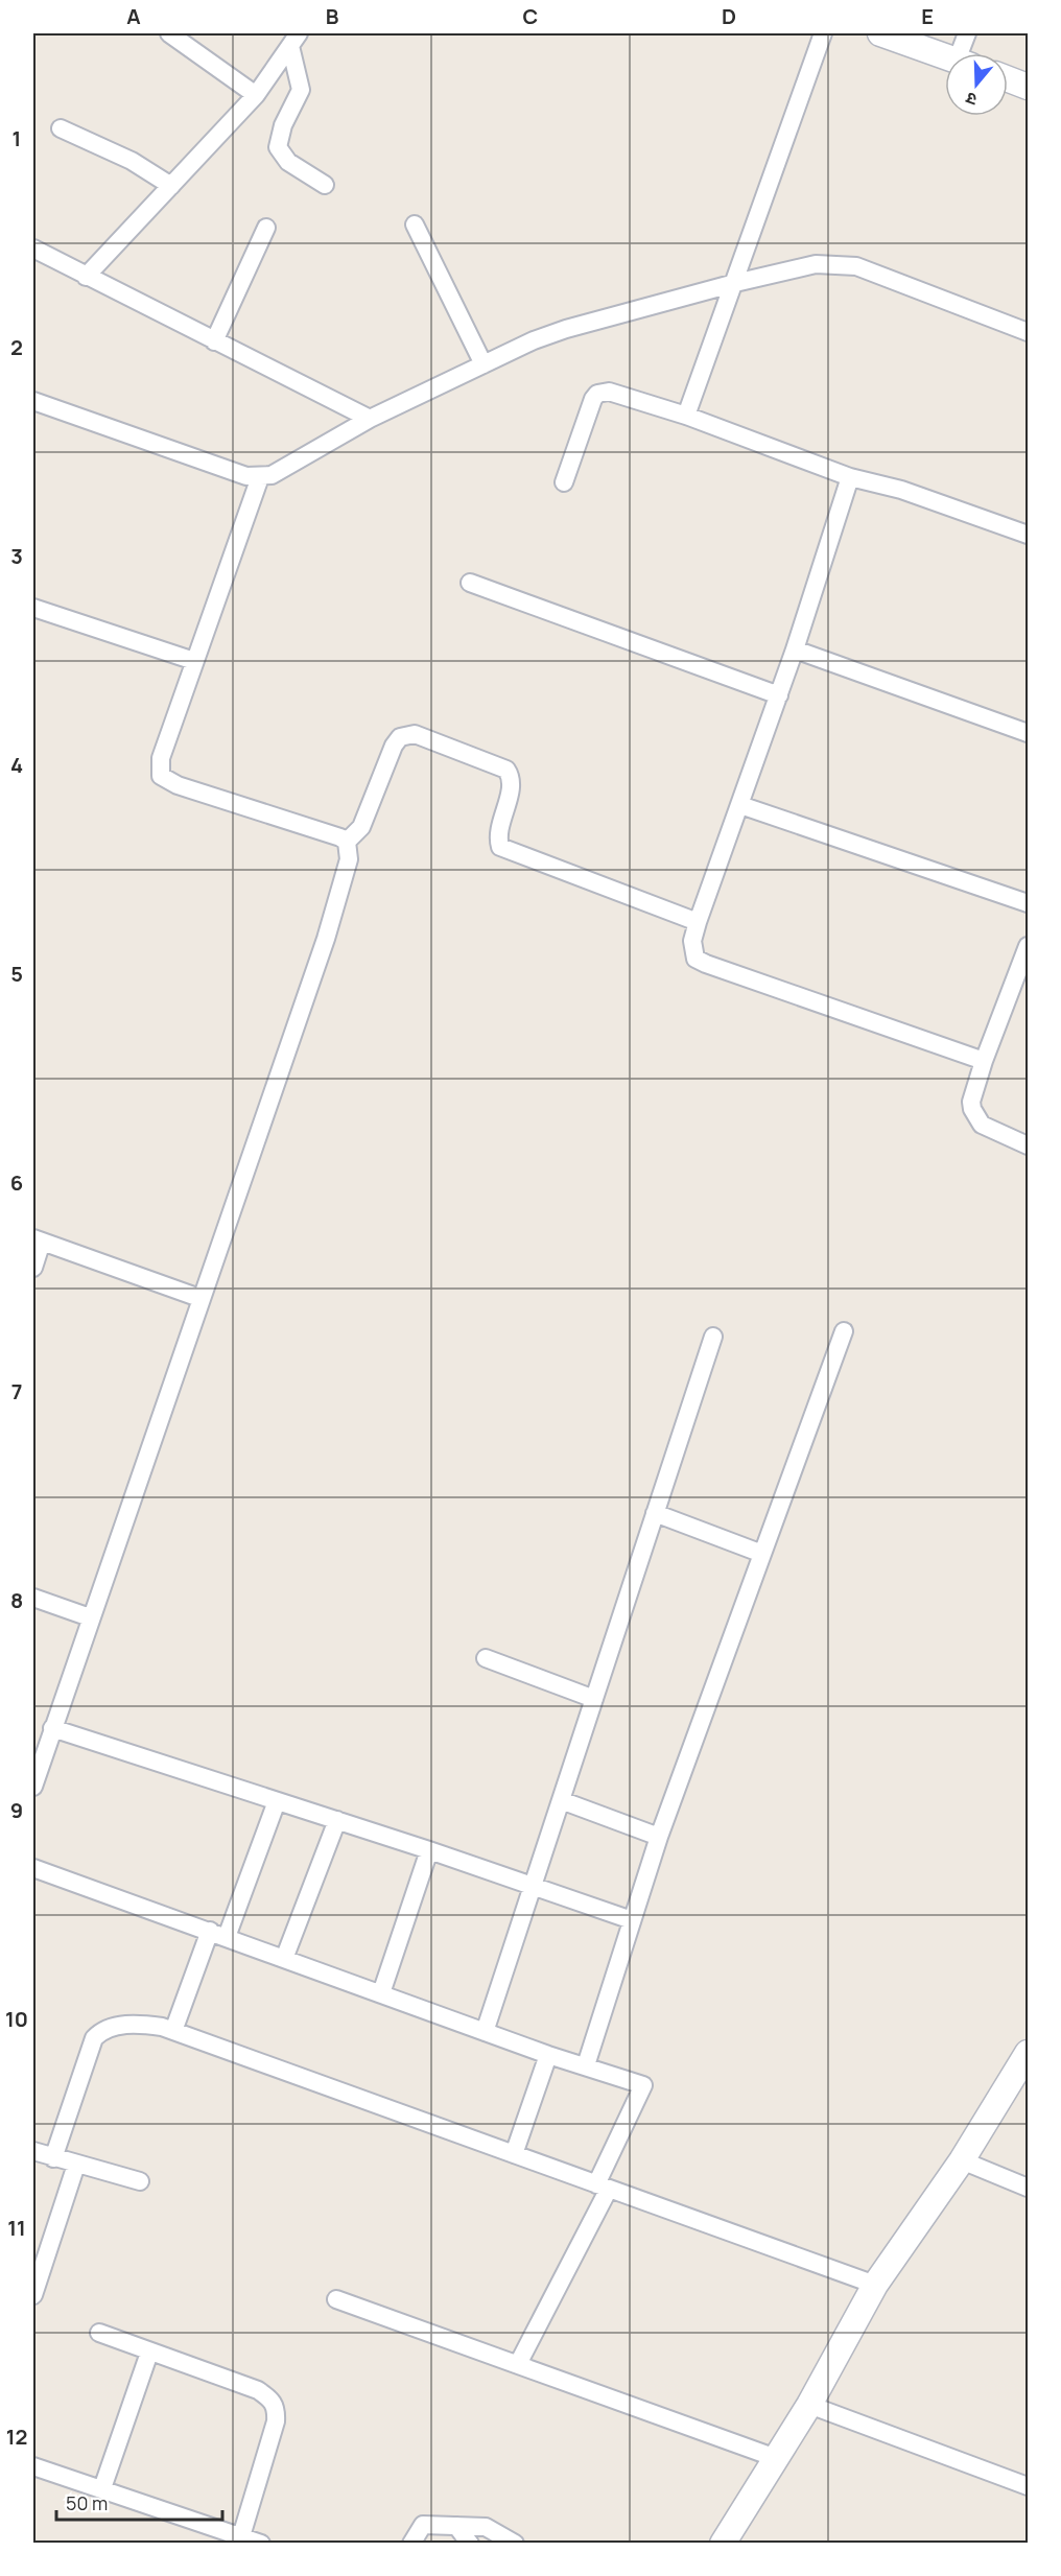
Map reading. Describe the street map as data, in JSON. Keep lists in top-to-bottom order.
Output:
{
  "scale_bar": "50 m",
  "north": "bottom",
  "grid": {
    "columns": [
      "A",
      "B",
      "C",
      "D",
      "E"
    ],
    "rows": [
      "1",
      "2",
      "3",
      "4",
      "5",
      "6",
      "7",
      "8",
      "9",
      "10",
      "11",
      "12"
    ]
  }
}
